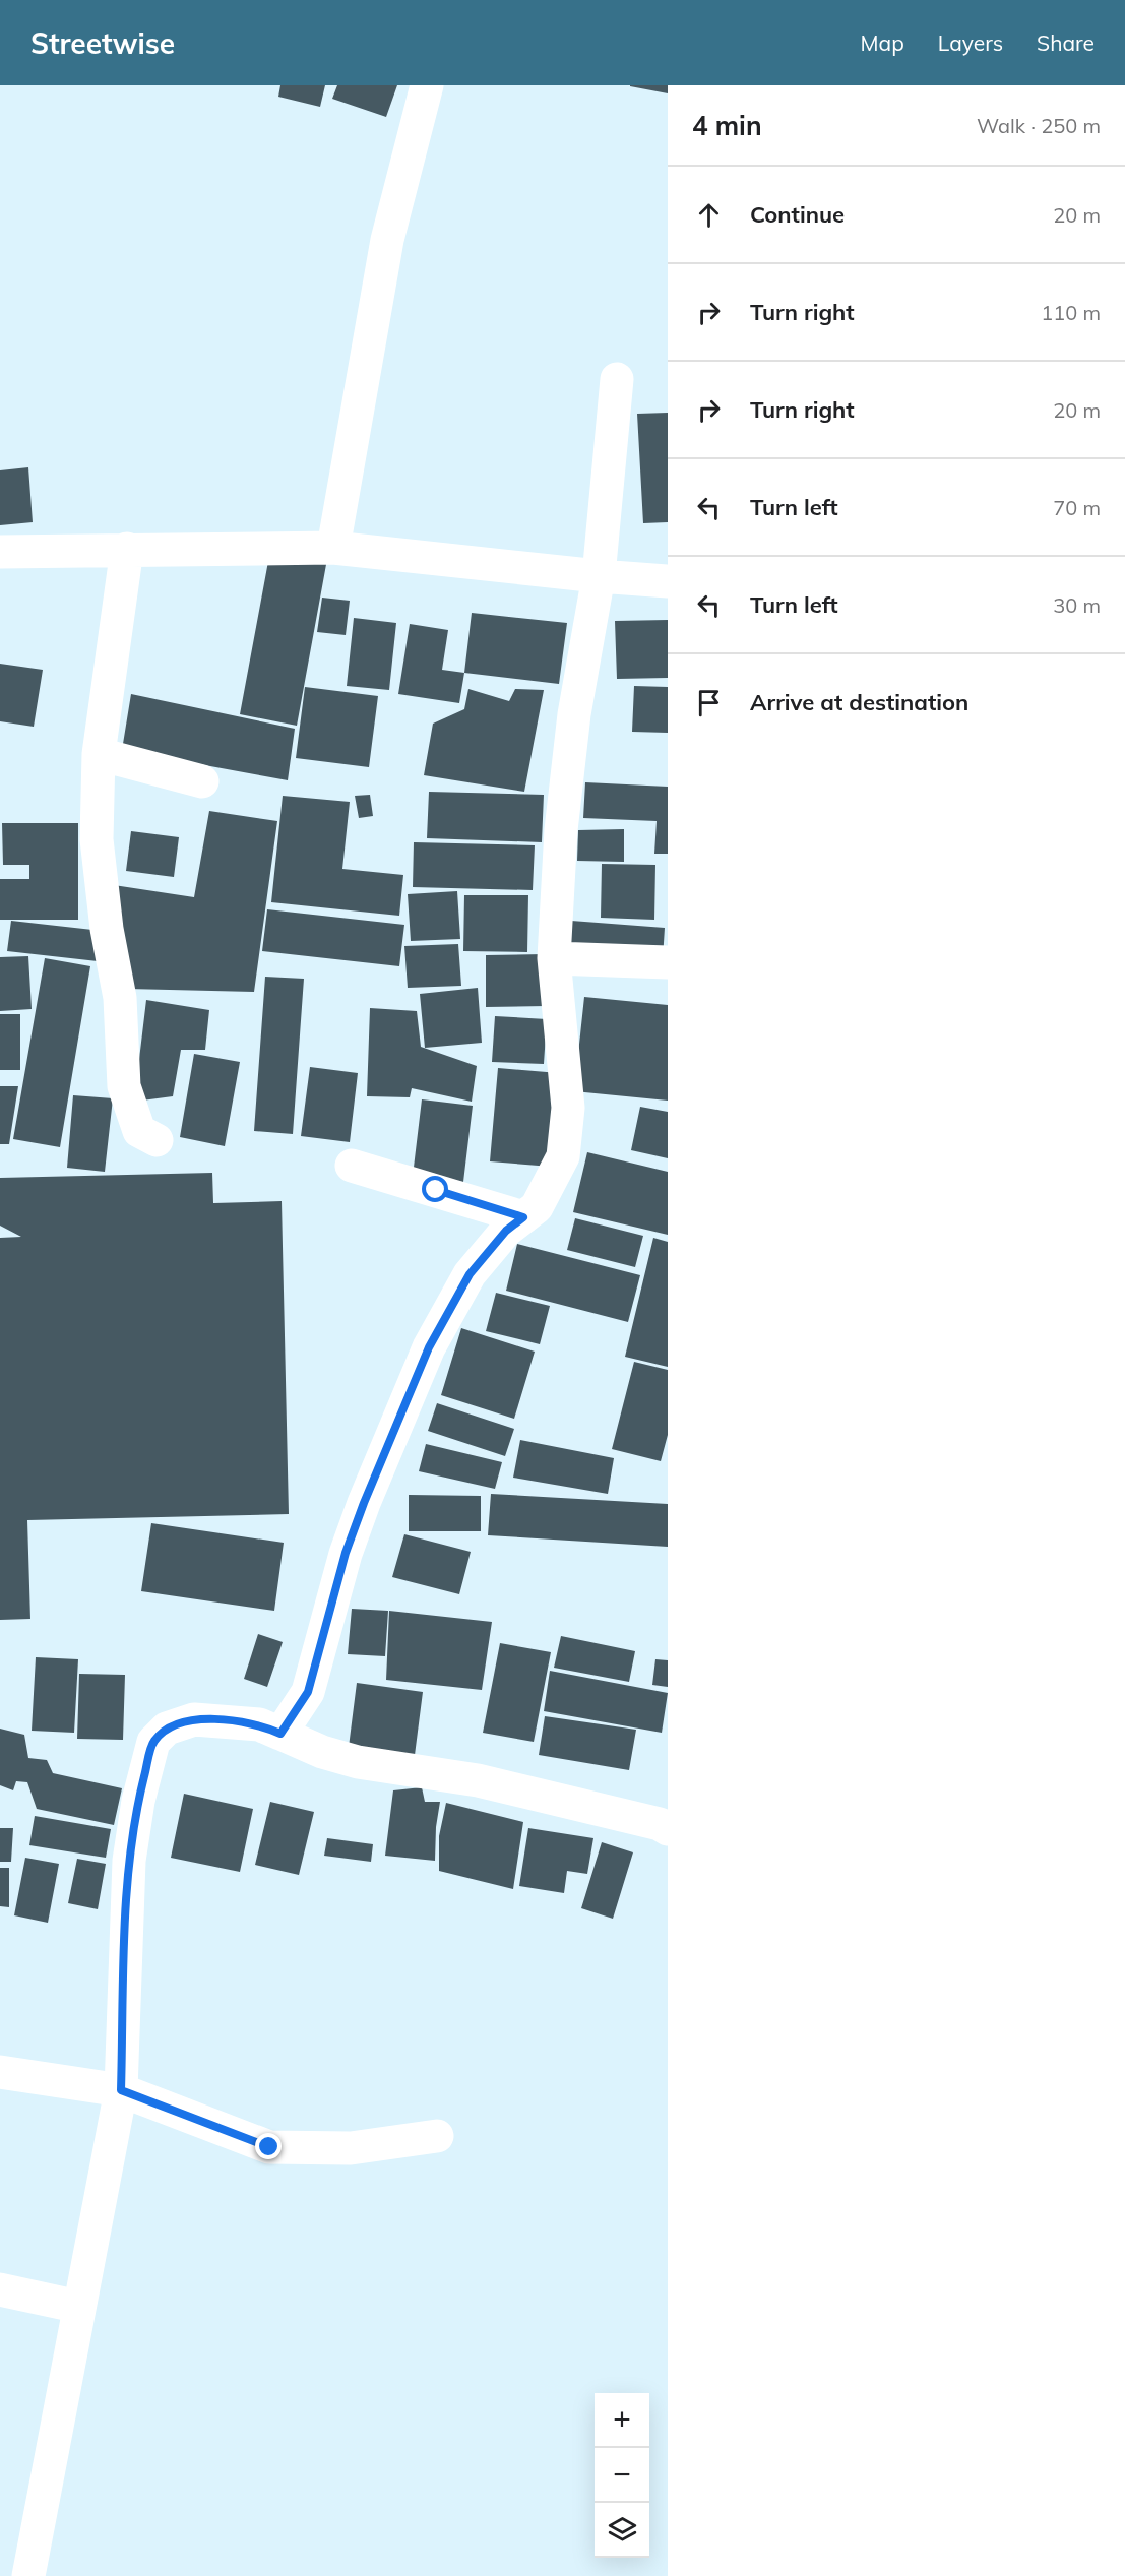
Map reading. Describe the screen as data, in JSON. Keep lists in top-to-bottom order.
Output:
{
  "page": {
    "header": "Streetwise",
    "nav": ["Map", "Layers", "Share"],
    "heading": ["4 min", "Walk · 250 m"],
    "list": [
      ["Continue", "20 m"],
      ["Turn right", "110 m"],
      ["Turn right", "20 m"],
      ["Turn left", "70 m"],
      ["Turn left", "30 m"],
      "Arrive at destination"
    ],
    "map_buttons": ["+", "−"]
  }
}
